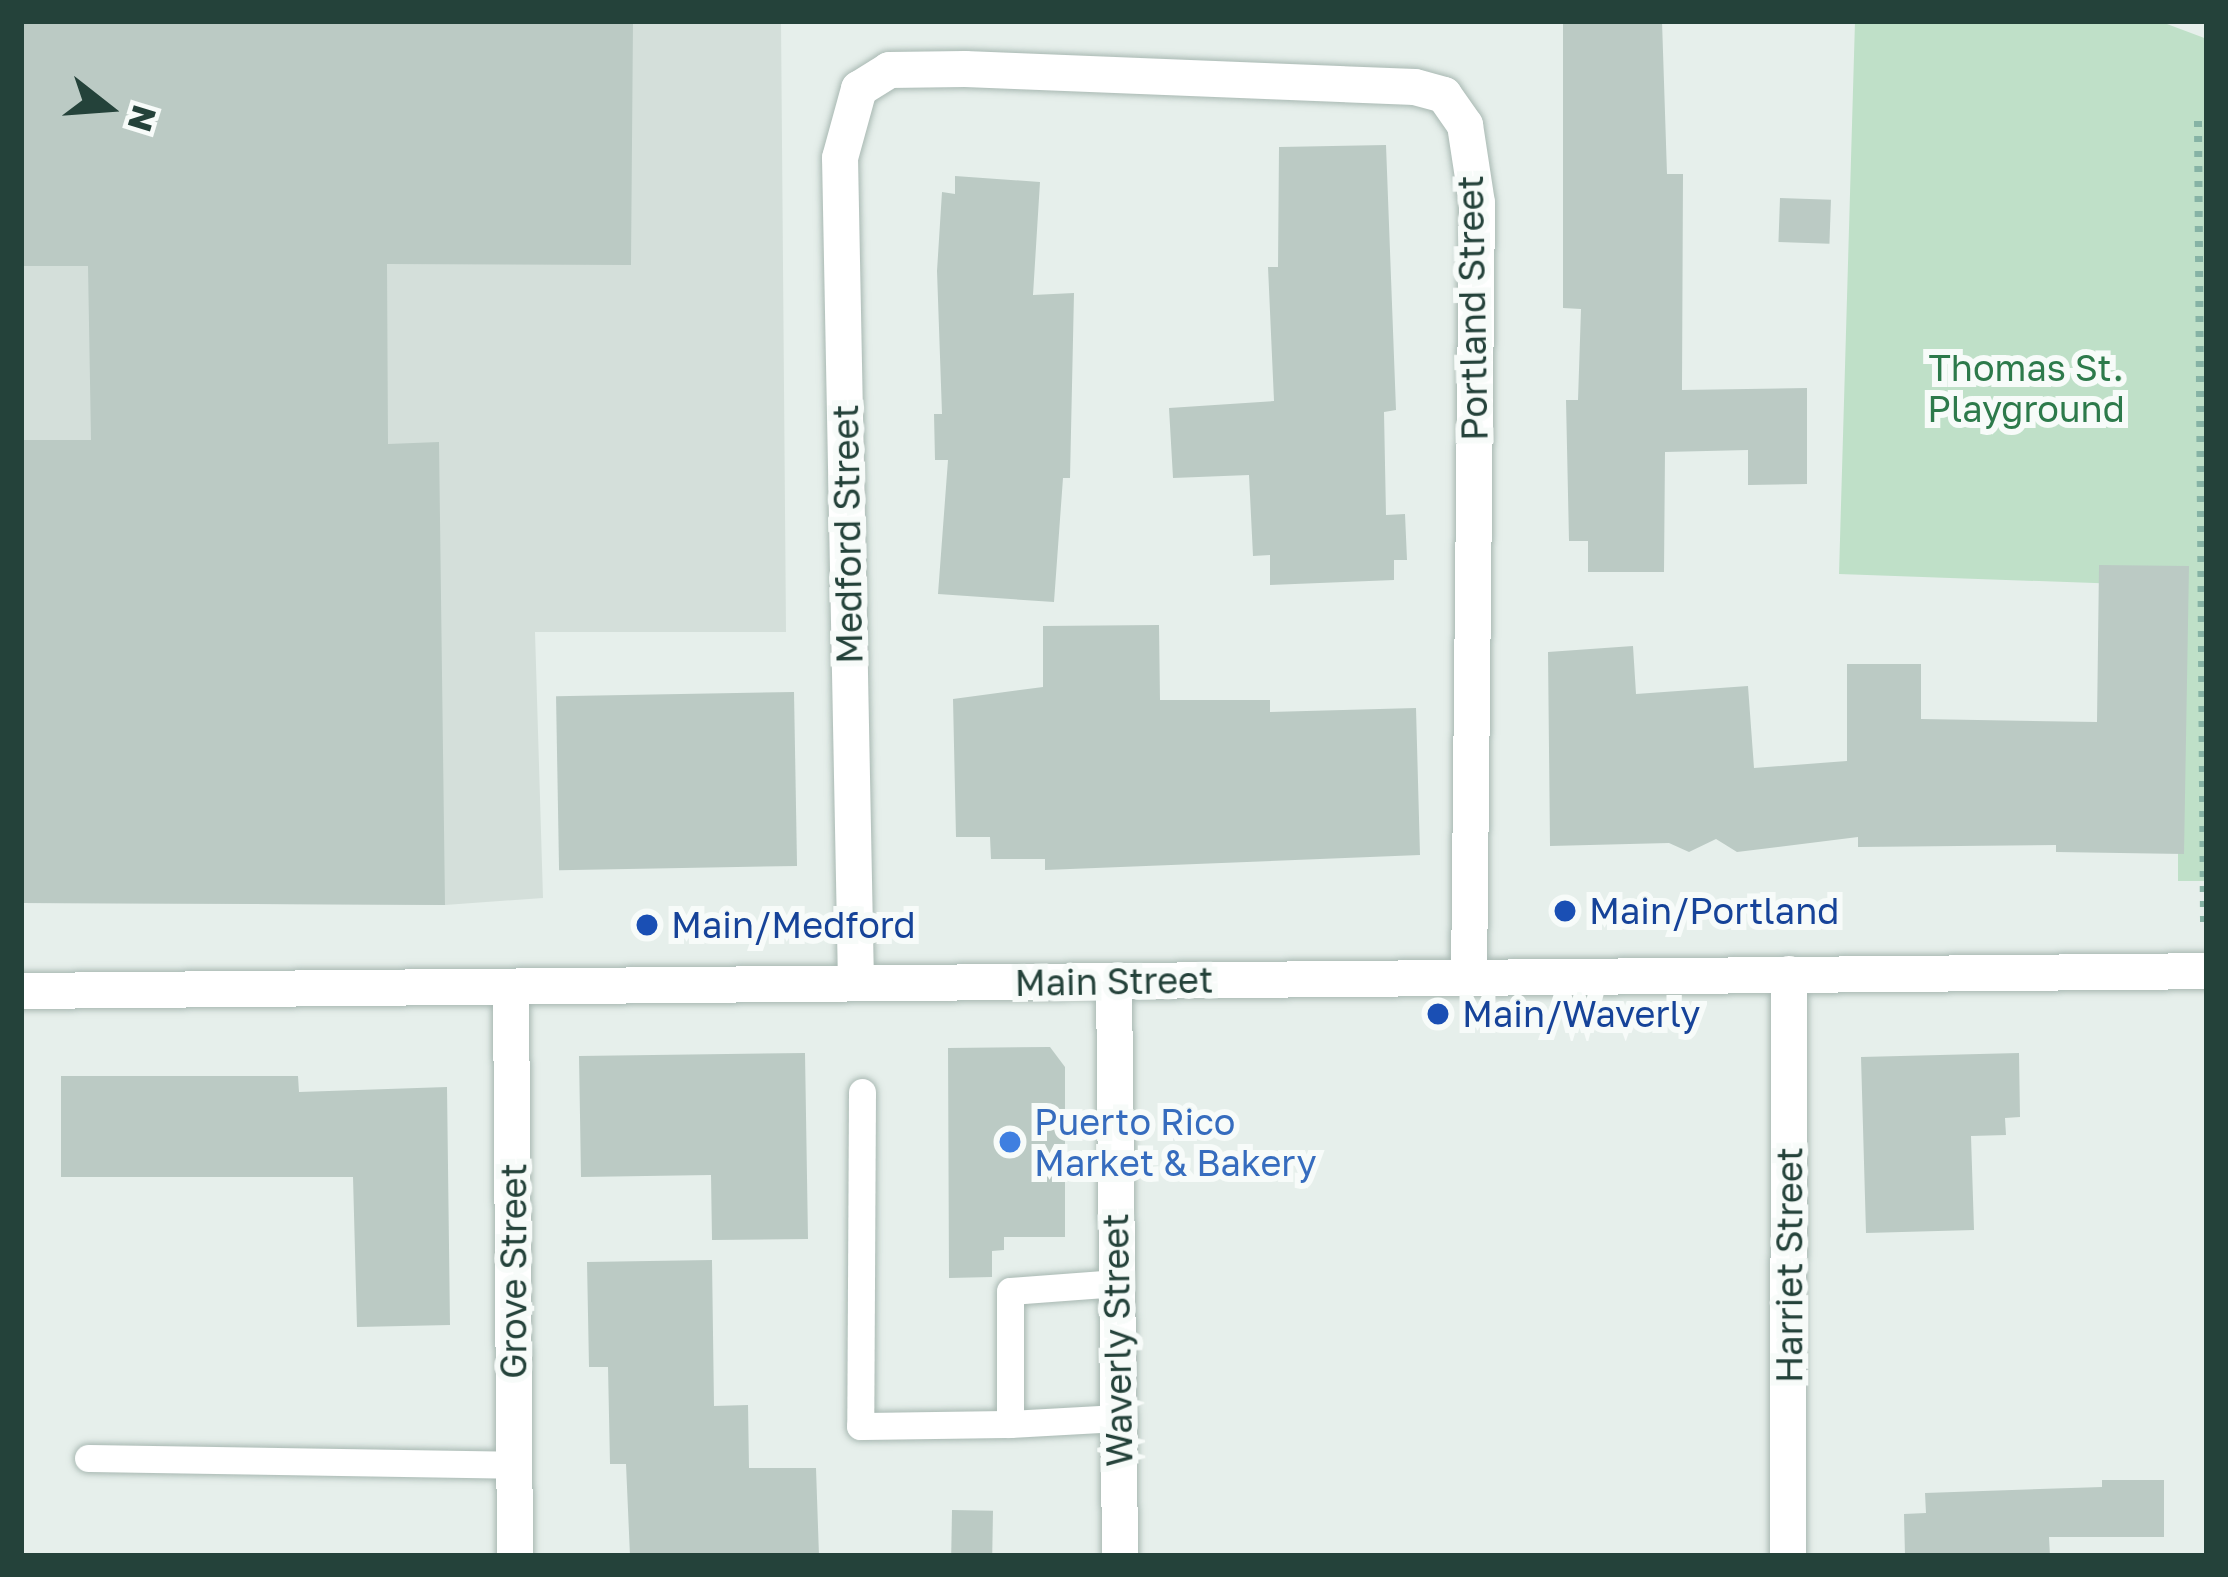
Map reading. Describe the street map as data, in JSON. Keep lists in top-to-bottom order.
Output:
{
  "streets": {
    "street": [
      "Portland Street",
      "Medford Street",
      "Main Street",
      "Harriet Street",
      "Grove Street",
      "Waverly Street"
    ]
  },
  "crossings": [
    ["Portland Street", "Medford Street"],
    ["Portland Street", "Main Street"],
    ["Medford Street", "Main Street"],
    ["Main Street", "Harriet Street"],
    ["Main Street", "Grove Street"],
    ["Main Street", "Waverly Street"]
  ],
  "parks": ["Thomas St. Playground"],
  "places": [
    "Main/Portland",
    "Main/Medford",
    "Main/Waverly",
    "Puerto Rico Market & Bakery"
  ],
  "north": "right"
}
